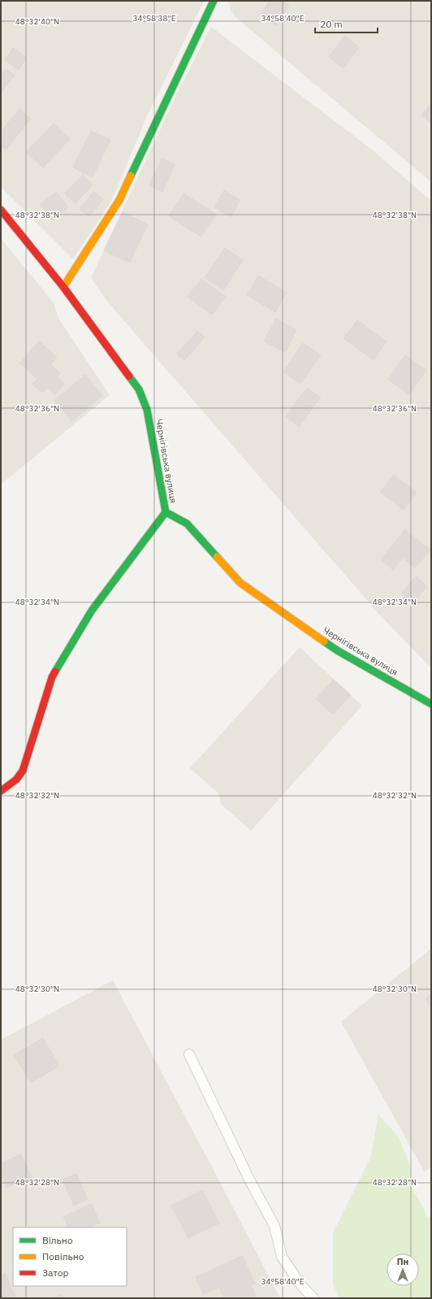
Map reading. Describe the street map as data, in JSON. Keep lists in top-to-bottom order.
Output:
{
  "streets": {
    "street": ["Чернігівська вулиця"]
  },
  "legend": ["Вільно", "Повільно", "Затор"],
  "scale_bar": "20 m",
  "north": "top",
  "coordinates": [
    "34°58'38\"E",
    "34°58'40\"E",
    "48°32'40\"N",
    "48°32'38\"N",
    "48°32'36\"N",
    "48°32'34\"N",
    "48°32'32\"N",
    "48°32'30\"N",
    "48°32'28\"N"
  ]
}
